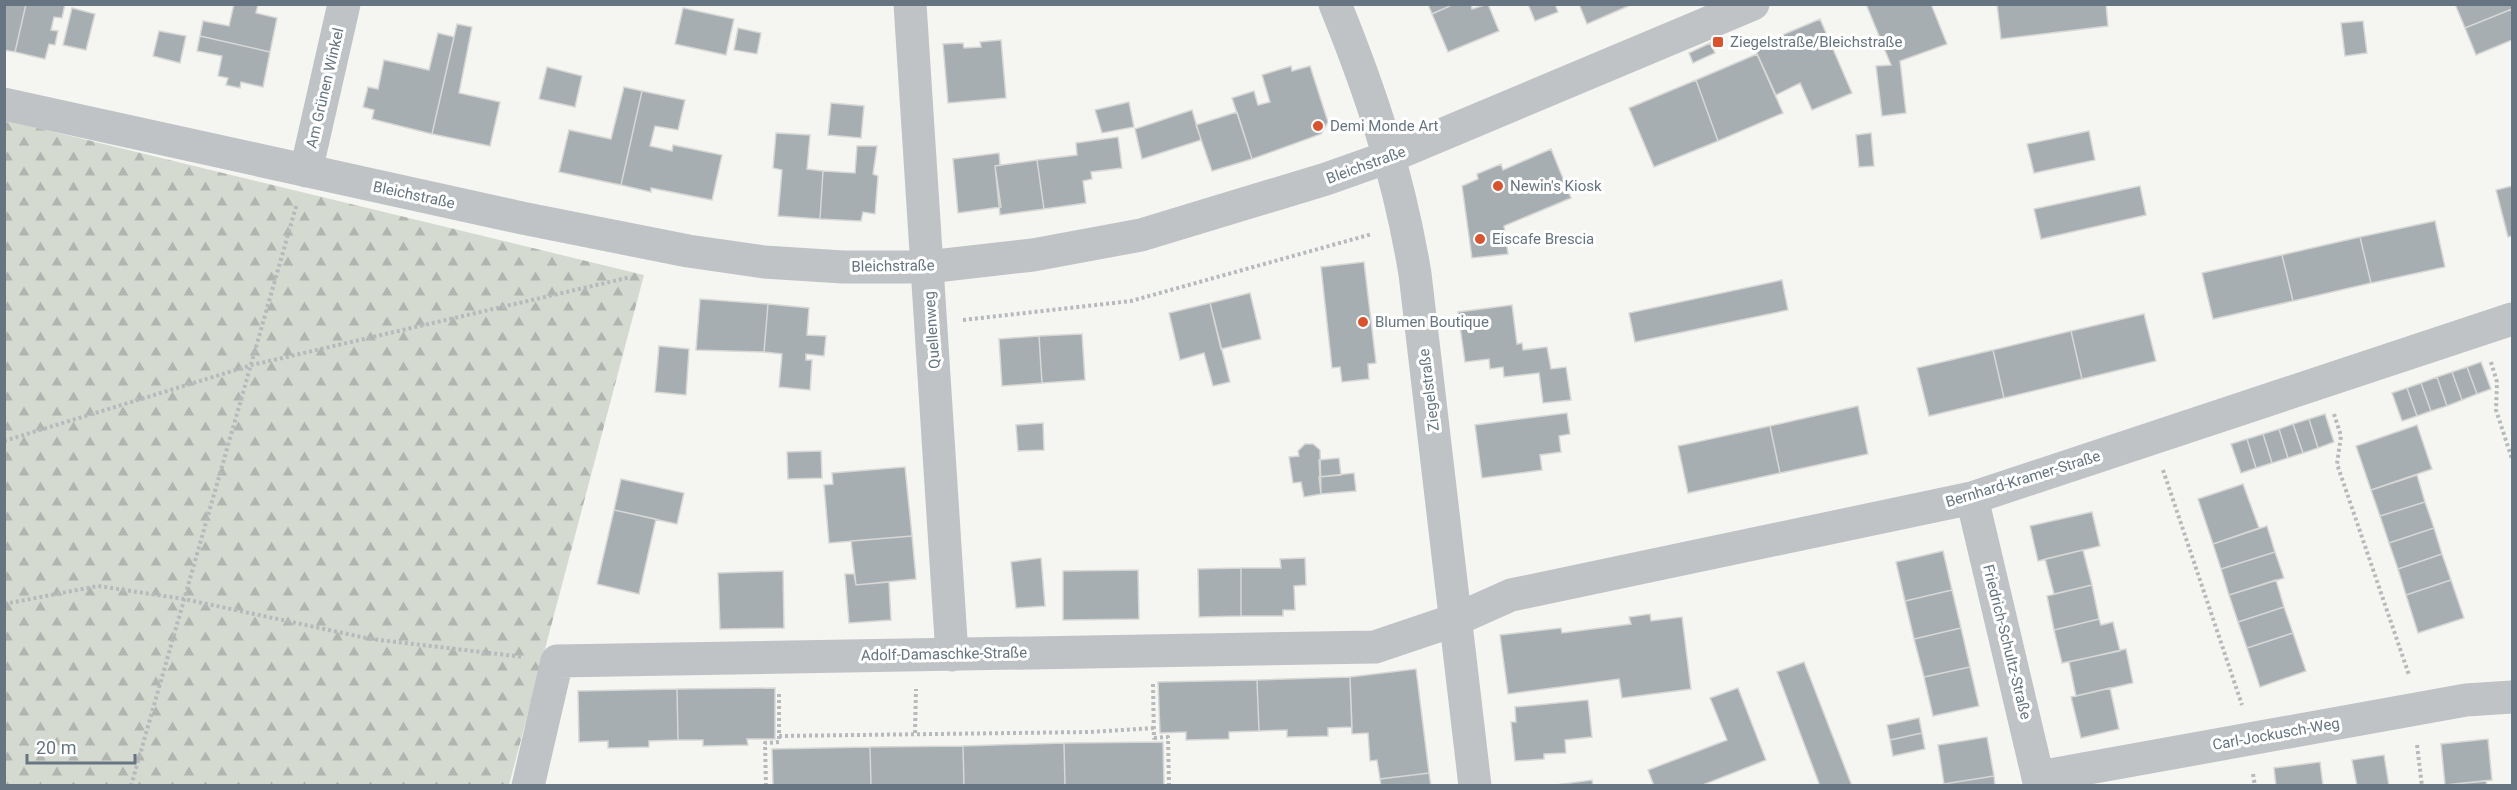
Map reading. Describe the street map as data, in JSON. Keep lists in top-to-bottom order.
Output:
{
  "streets": {
    "street": [
      "Am Grünen Winkel",
      "Bleichstraße",
      "Quellenweg",
      "Ziegelstraße",
      "Bernhard-Kramer-Straße",
      "Friedrich-Schultz-Straße",
      "Adolf-Damaschke-Straße",
      "Carl-Jockusch-Weg"
    ]
  },
  "crossings": [
    ["Am Grünen Winkel", "Bleichstraße"],
    ["Bleichstraße", "Quellenweg"],
    ["Bleichstraße", "Ziegelstraße"],
    ["Quellenweg", "Adolf-Damaschke-Straße"],
    ["Ziegelstraße", "Bernhard-Kramer-Straße"],
    ["Ziegelstraße", "Adolf-Damaschke-Straße"],
    ["Bernhard-Kramer-Straße", "Friedrich-Schultz-Straße"],
    ["Bernhard-Kramer-Straße", "Adolf-Damaschke-Straße"],
    ["Friedrich-Schultz-Straße", "Carl-Jockusch-Weg"]
  ],
  "places": {
    "transit": ["Ziegelstraße/Bleichstraße"],
    "other": [
      "Demi Monde Art",
      "Newin's Kiosk",
      "Eiscafe Brescia",
      "Blumen Boutique"
    ]
  },
  "scale_bar": "20 m"
}
